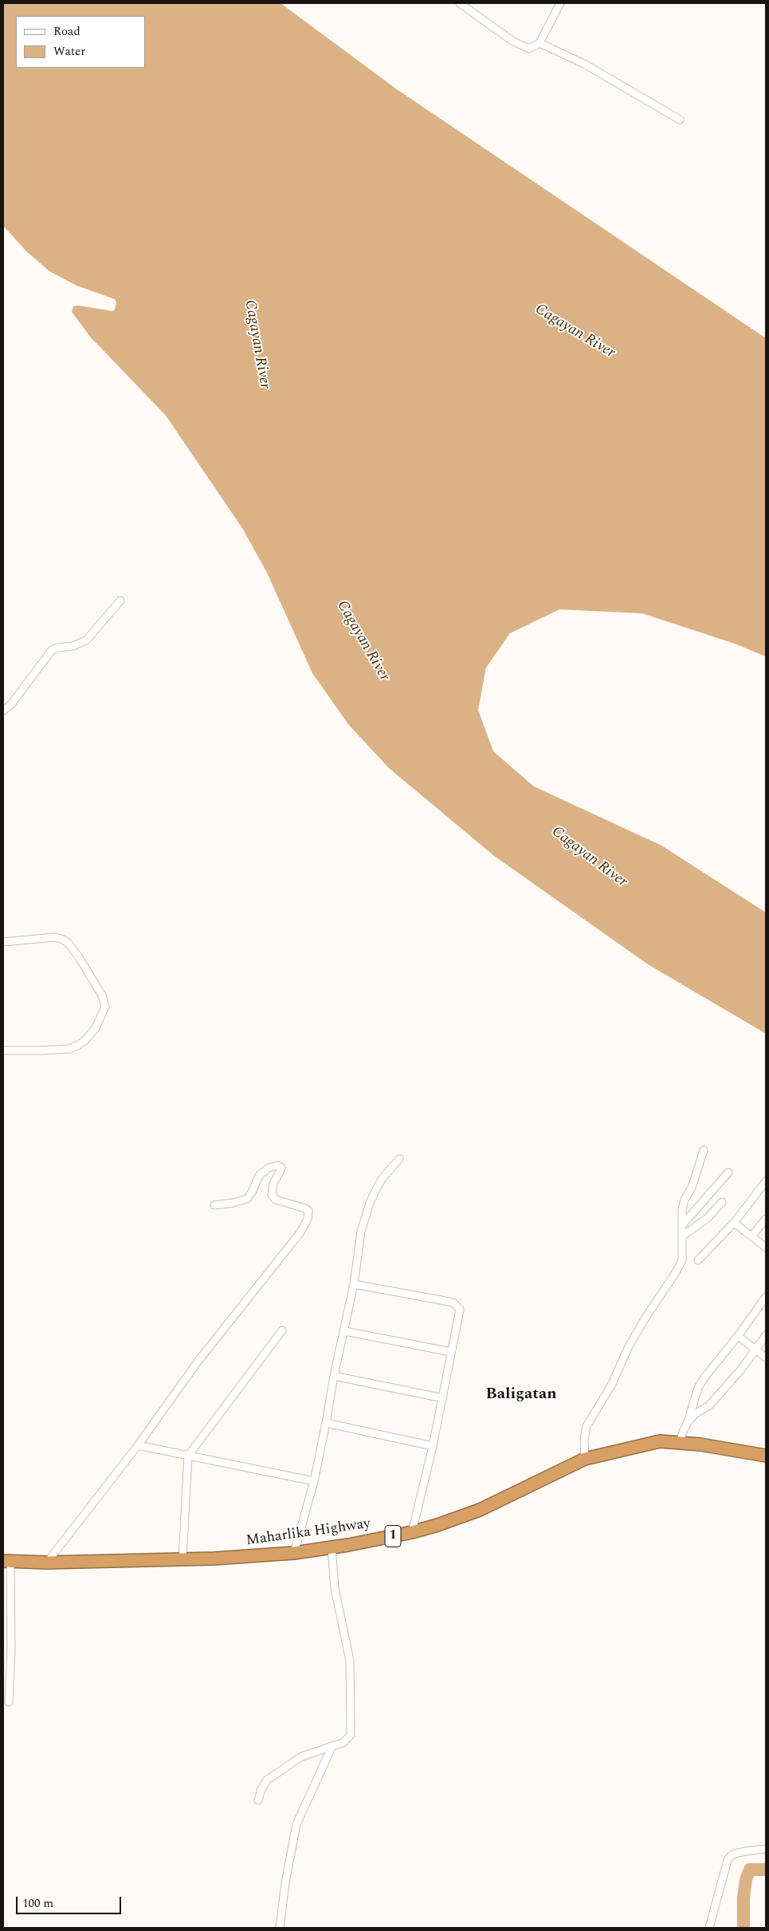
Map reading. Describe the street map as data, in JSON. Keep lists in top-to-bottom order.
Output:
{
  "streets": {
    "highway": ["Maharlika Highway", "1"]
  },
  "districts": ["Baligatan"],
  "water": ["Cagayan River"],
  "legend": ["Road", "Water"],
  "scale_bar": "100 m"
}
